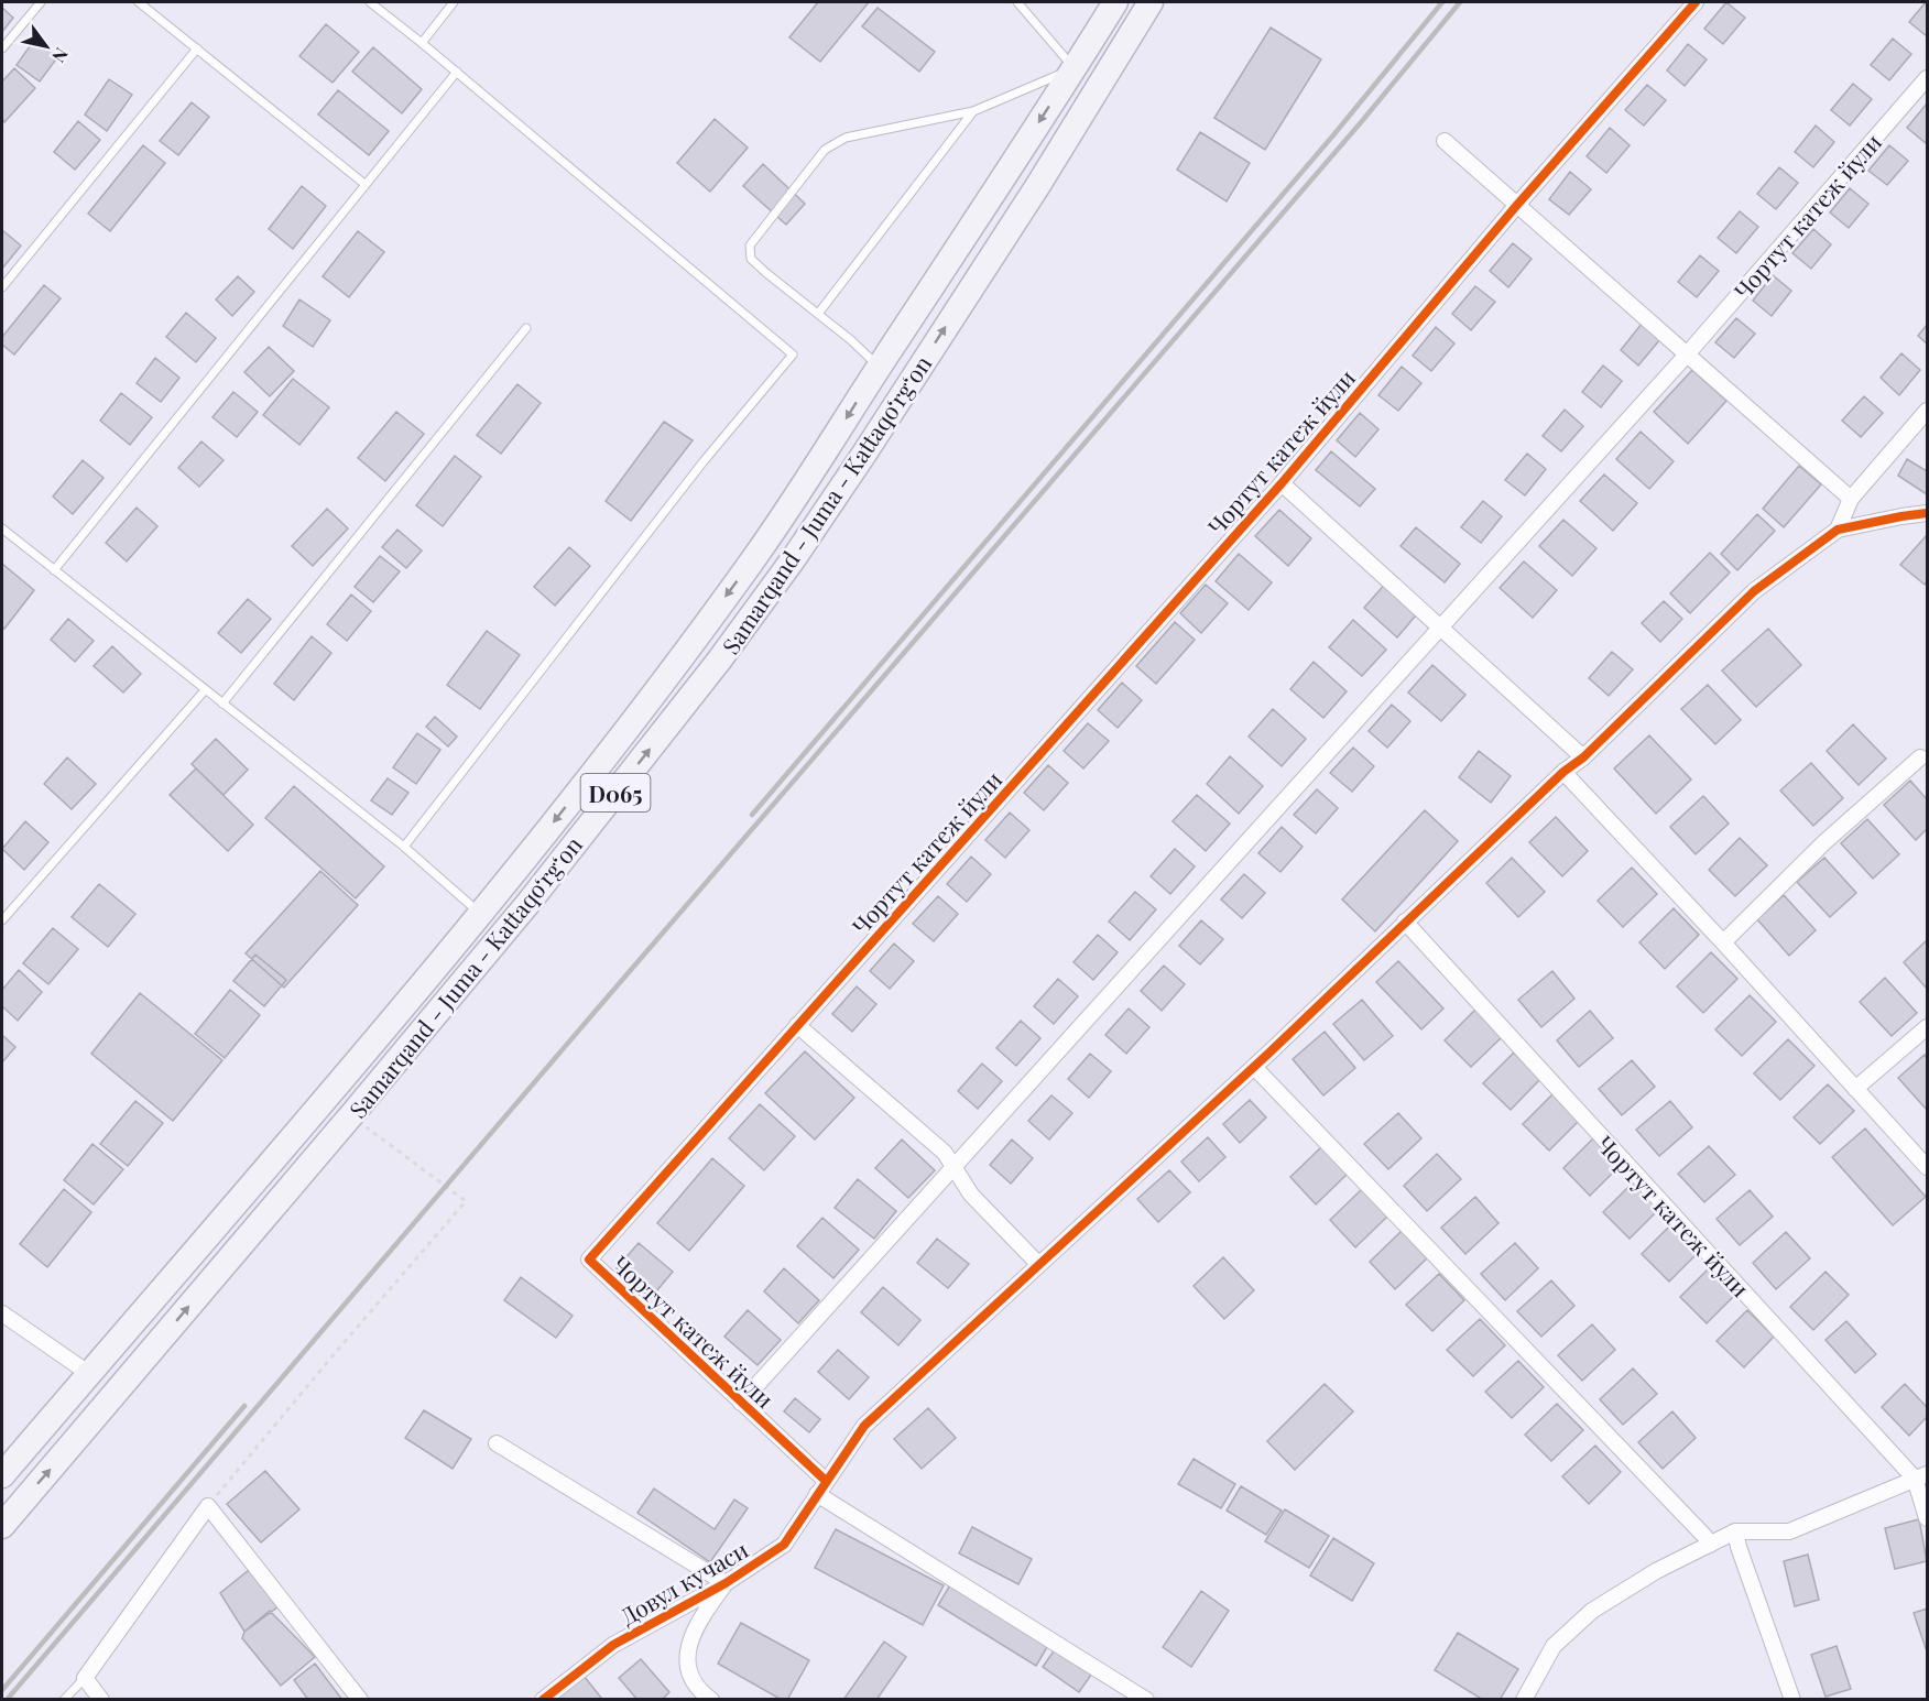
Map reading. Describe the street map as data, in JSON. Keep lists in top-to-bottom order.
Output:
{
  "streets": {
    "main road": ["Samarqand - Juma - Kattaqo‘rg‘on", "D065"],
    "street": ["Чортут катеж йули", "Довул кучаси"]
  },
  "crossings": [
    ["Чортут катеж йули", "Довул кучаси"]
  ],
  "north": "bottom right"
}
